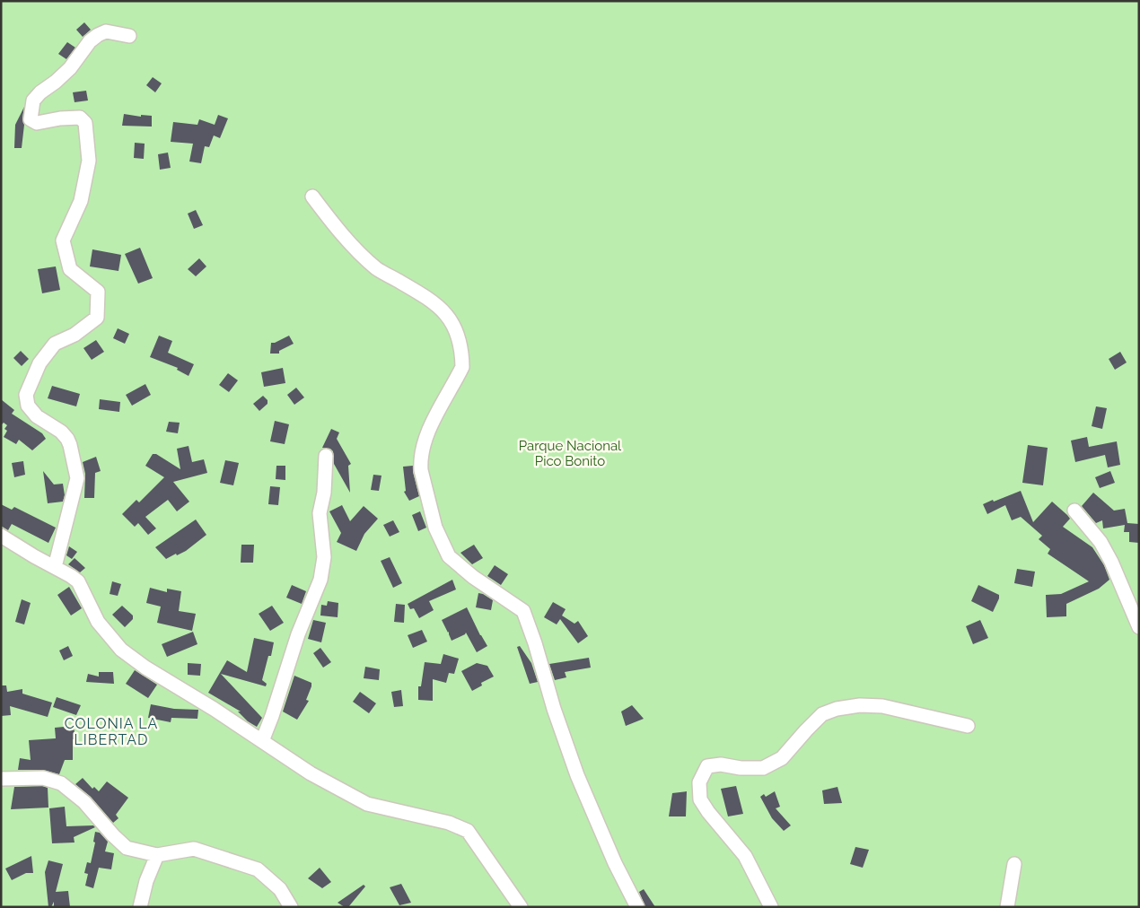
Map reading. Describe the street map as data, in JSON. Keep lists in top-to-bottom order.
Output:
{
  "districts": ["COLONIA LA LIBERTAD"],
  "parks": ["Parque Nacional Pico Bonito"]
}
